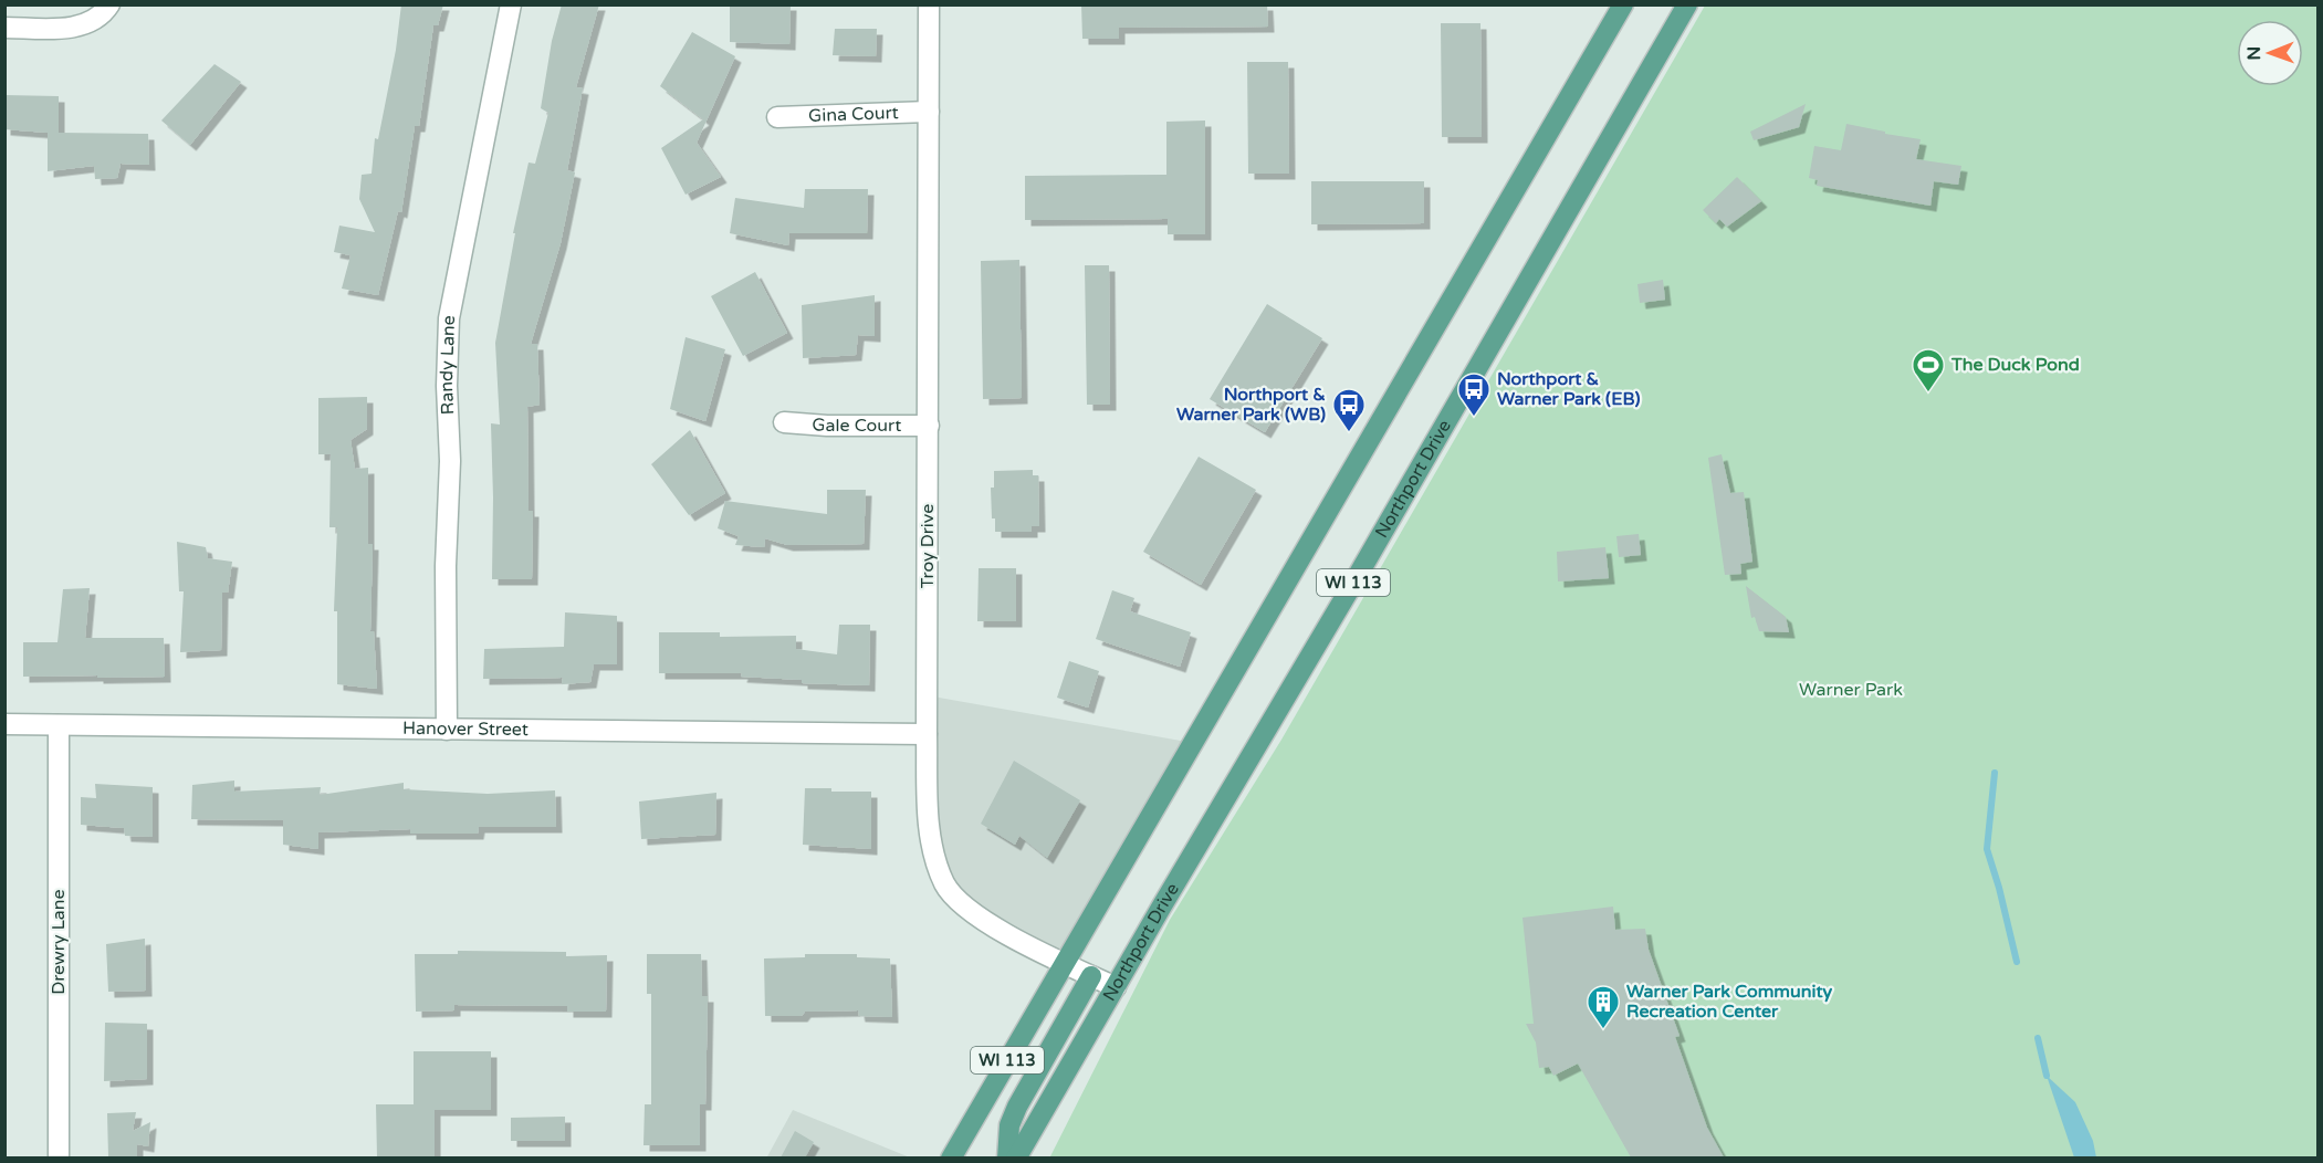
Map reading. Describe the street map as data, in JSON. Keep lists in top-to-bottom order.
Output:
{
  "streets": {
    "main road": ["Northport Drive", "WI 113"],
    "street": [
      "Gina Court",
      "Randy Lane",
      "Gale Court",
      "Troy Drive",
      "Hanover Street",
      "Drewry Lane"
    ]
  },
  "crossings": [
    ["Gina Court", "Troy Drive"],
    ["Randy Lane", "Hanover Street"],
    ["Gale Court", "Troy Drive"],
    ["Northport Drive", "Troy Drive"],
    ["Troy Drive", "WI 113"],
    ["Troy Drive", "Hanover Street"],
    ["Hanover Street", "Drewry Lane"]
  ],
  "parks": ["Warner Park"],
  "places": {
    "sports": ["The Duck Pond"],
    "bus stop": ["Northport & Warner Park (EB)", "Northport & Warner Park (WB)"],
    "building": ["Warner Park Community Recreation Center"]
  },
  "north": "left"
}
